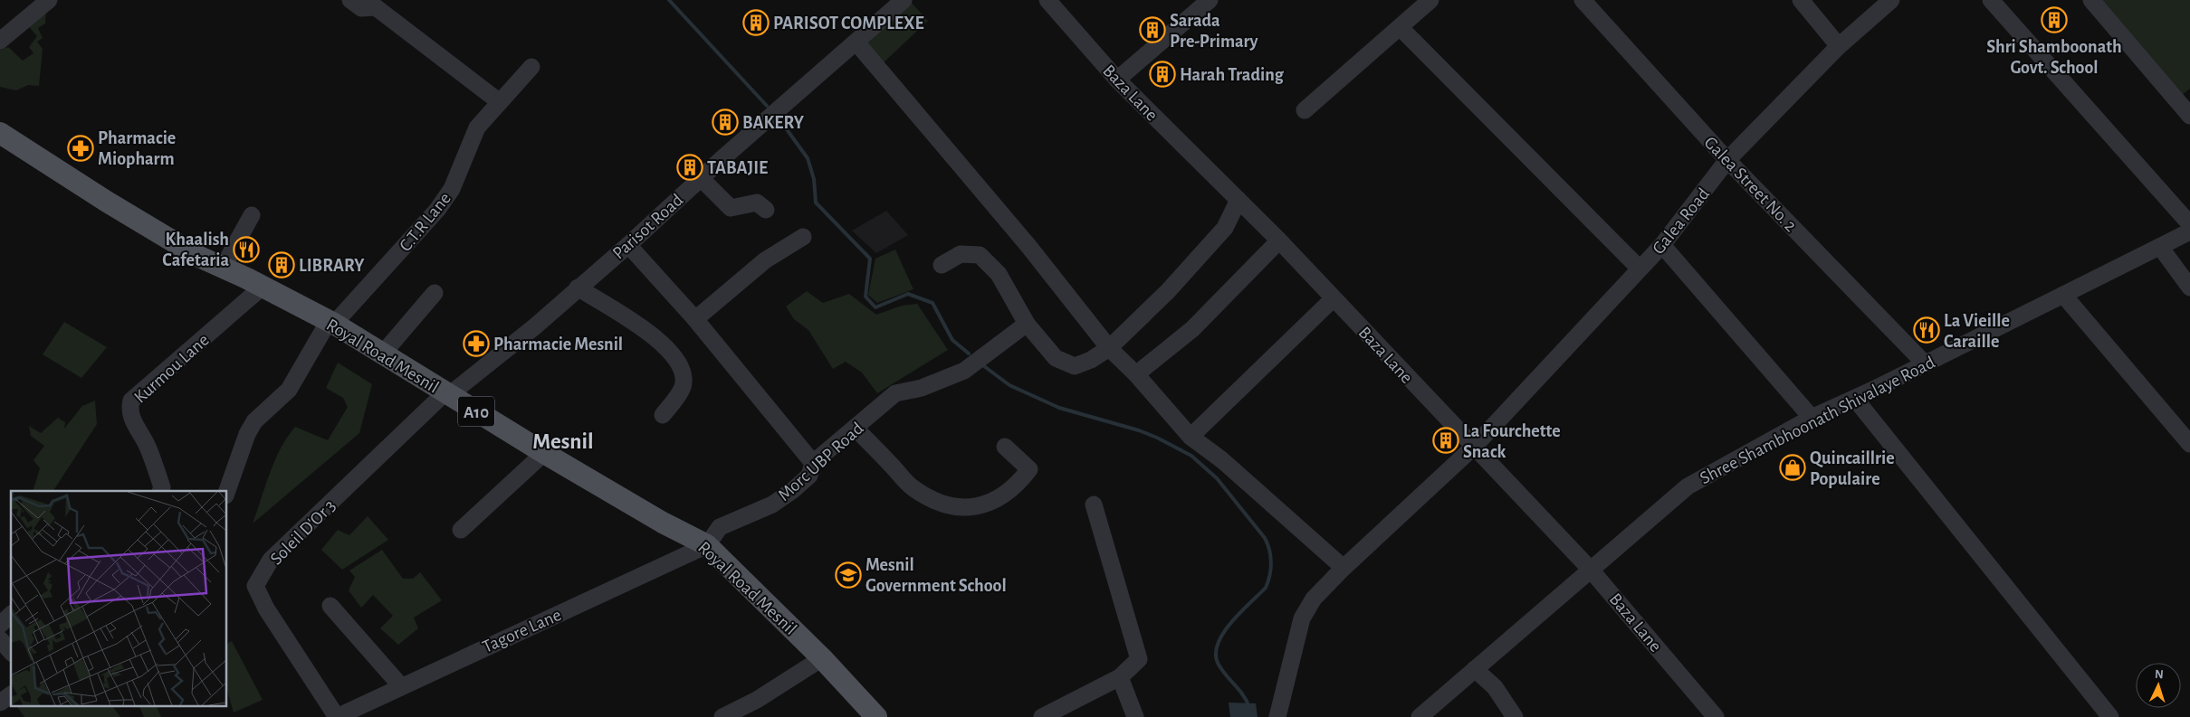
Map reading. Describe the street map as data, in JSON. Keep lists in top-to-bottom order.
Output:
{
  "streets": {
    "main road": ["Royal Road Mesnil", "A10"],
    "street": [
      "Baza Lane",
      "Galea Street No. 2",
      "Galea Road",
      "C.T.R Lane",
      "Parisot Road",
      "Kurmou Lane",
      "Shree Shambhoonath Shivalaye Road",
      "Morc UBP Road",
      "Soleil D'Or 3",
      "Tagore Lane"
    ]
  },
  "crossings": [
    ["Baza Lane", "Galea Road"],
    ["Baza Lane", "Shree Shambhoonath Shivalaye Road"],
    ["Galea Street No. 2", "Galea Road"],
    ["Galea Street No. 2", "Shree Shambhoonath Shivalaye Road"],
    ["C.T.R Lane", "Royal Road Mesnil"],
    ["Parisot Road", "Royal Road Mesnil"],
    ["Parisot Road", "Soleil D'Or 3"],
    ["Royal Road Mesnil", "Kurmou Lane"],
    ["Royal Road Mesnil", "Morc UBP Road"],
    ["Royal Road Mesnil", "Soleil D'Or 3"],
    ["Royal Road Mesnil", "Tagore Lane"],
    ["Morc UBP Road", "Tagore Lane"],
    ["Soleil D'Or 3", "Tagore Lane"]
  ],
  "districts": ["Mesnil"],
  "places": {
    "building": [
      "Shri Shamboonath Govt. School",
      "PARISOT COMPLEXE",
      "Sarada Pre-Primary",
      "Harah Trading",
      "BAKERY",
      "TABAJIE",
      "LIBRARY",
      "La Fourchette Snack"
    ],
    "pharmacy": ["Pharmacie Miopharm", "Pharmacie Mesnil"],
    "restaurant": ["Khaalish Cafetaria", "La Vieille Caraille"],
    "shop": ["Quincaillrie Populaire"],
    "school or university": ["Mesnil Government School"]
  },
  "north": "top"
}
